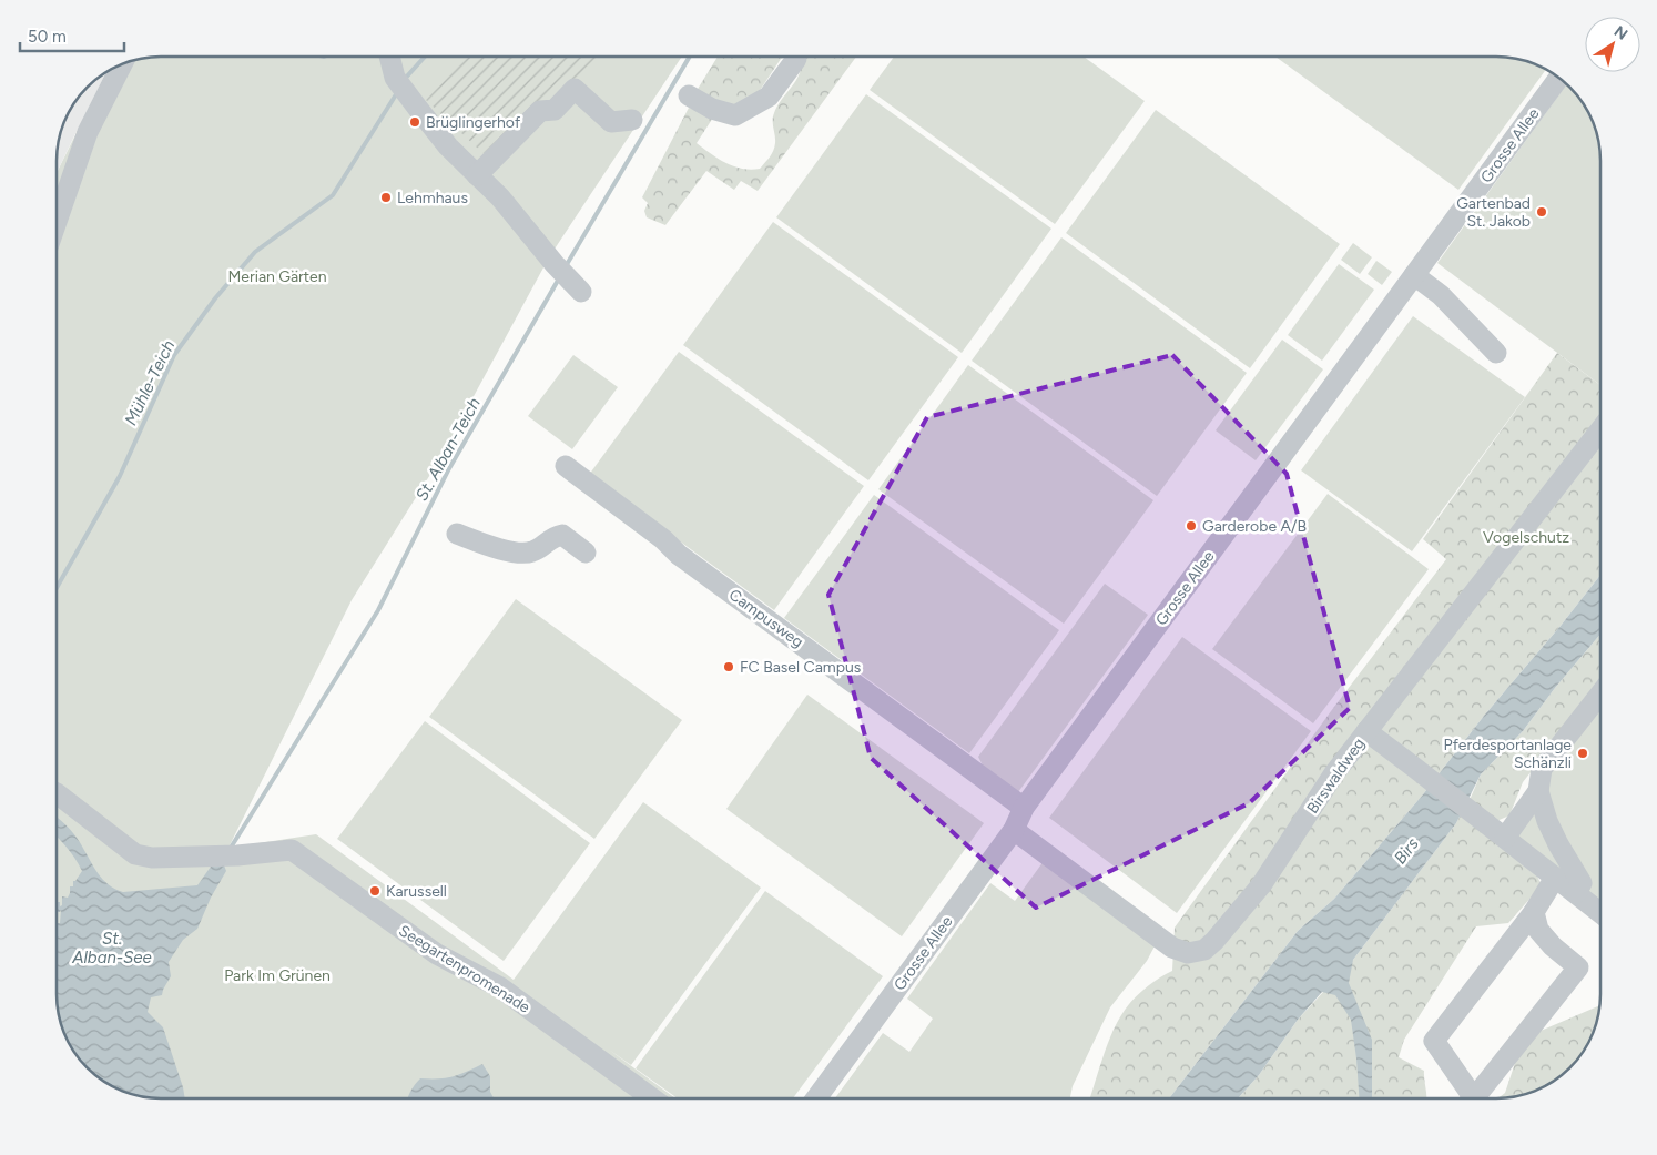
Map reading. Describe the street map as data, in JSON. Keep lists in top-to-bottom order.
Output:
{
  "streets": {
    "lane": [
      "Grosse Allee",
      "Campusweg",
      "Birswaldweg",
      "Seegartenpromenade"
    ]
  },
  "crossings": [
    ["Grosse Allee", "Campusweg"],
    ["Grosse Allee", "Birswaldweg"]
  ],
  "water": [
    "Mühle-Teich",
    "St. Alban-Teich",
    "Birs",
    "St. Alban-See"
  ],
  "parks": ["Merian Gärten", "Vogelschutz", "Park Im Grünen"],
  "places": [
    "Brüglingerhof",
    "Lehmhaus",
    "Gartenbad St. Jakob",
    "Garderobe A/B",
    "FC Basel Campus",
    "Pferdesportanlage Schänzli",
    "Karussell"
  ],
  "scale_bar": "50 m",
  "north": "top right"
}
